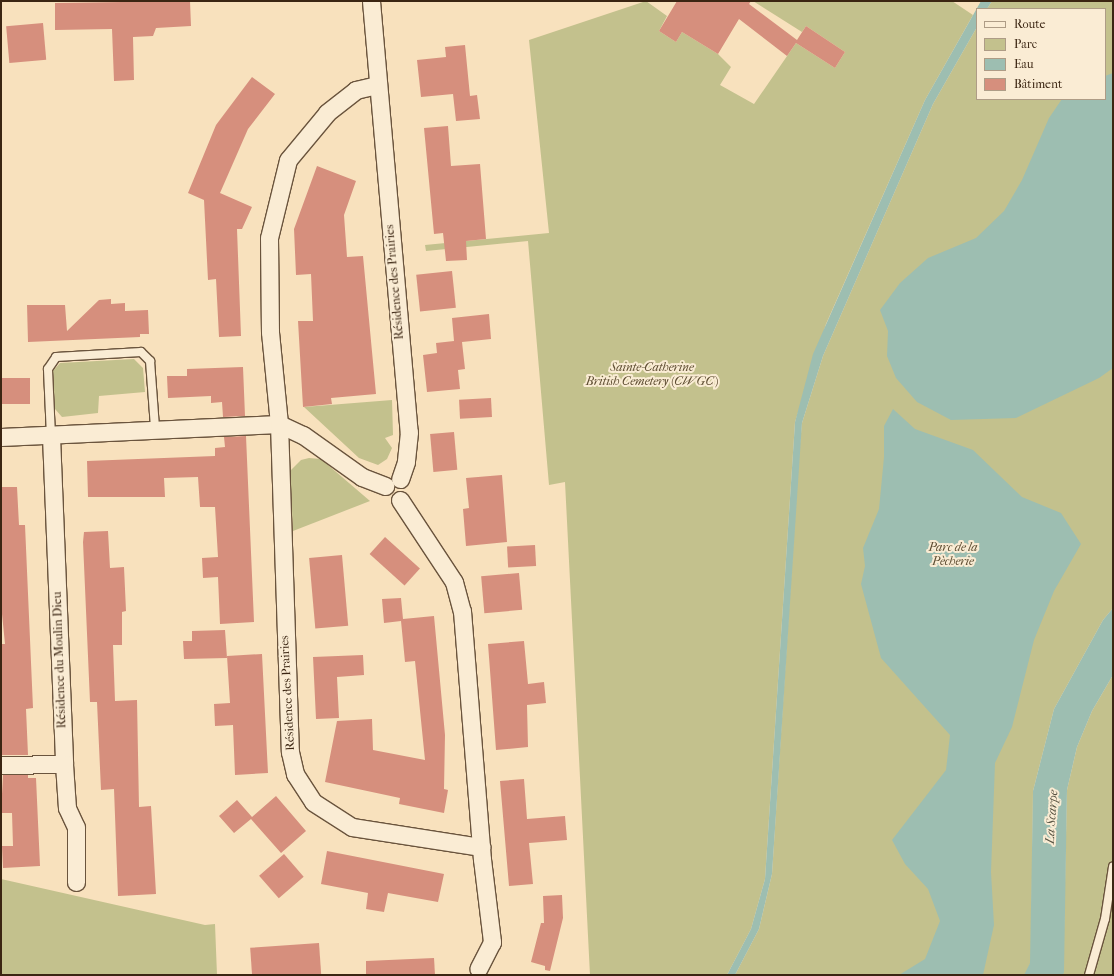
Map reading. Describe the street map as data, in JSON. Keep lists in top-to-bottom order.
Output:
{
  "streets": {
    "street": ["Résidence des Prairies", "Résidence du Moulin Dieu"]
  },
  "water": ["La Scarpe"],
  "parks": ["Sainte-Catherine British Cemetery (CWGC)", "Parc de la Pècherie"],
  "legend": [
    "Route",
    "Parc",
    "Eau",
    "Bâtiment"
  ]
}
